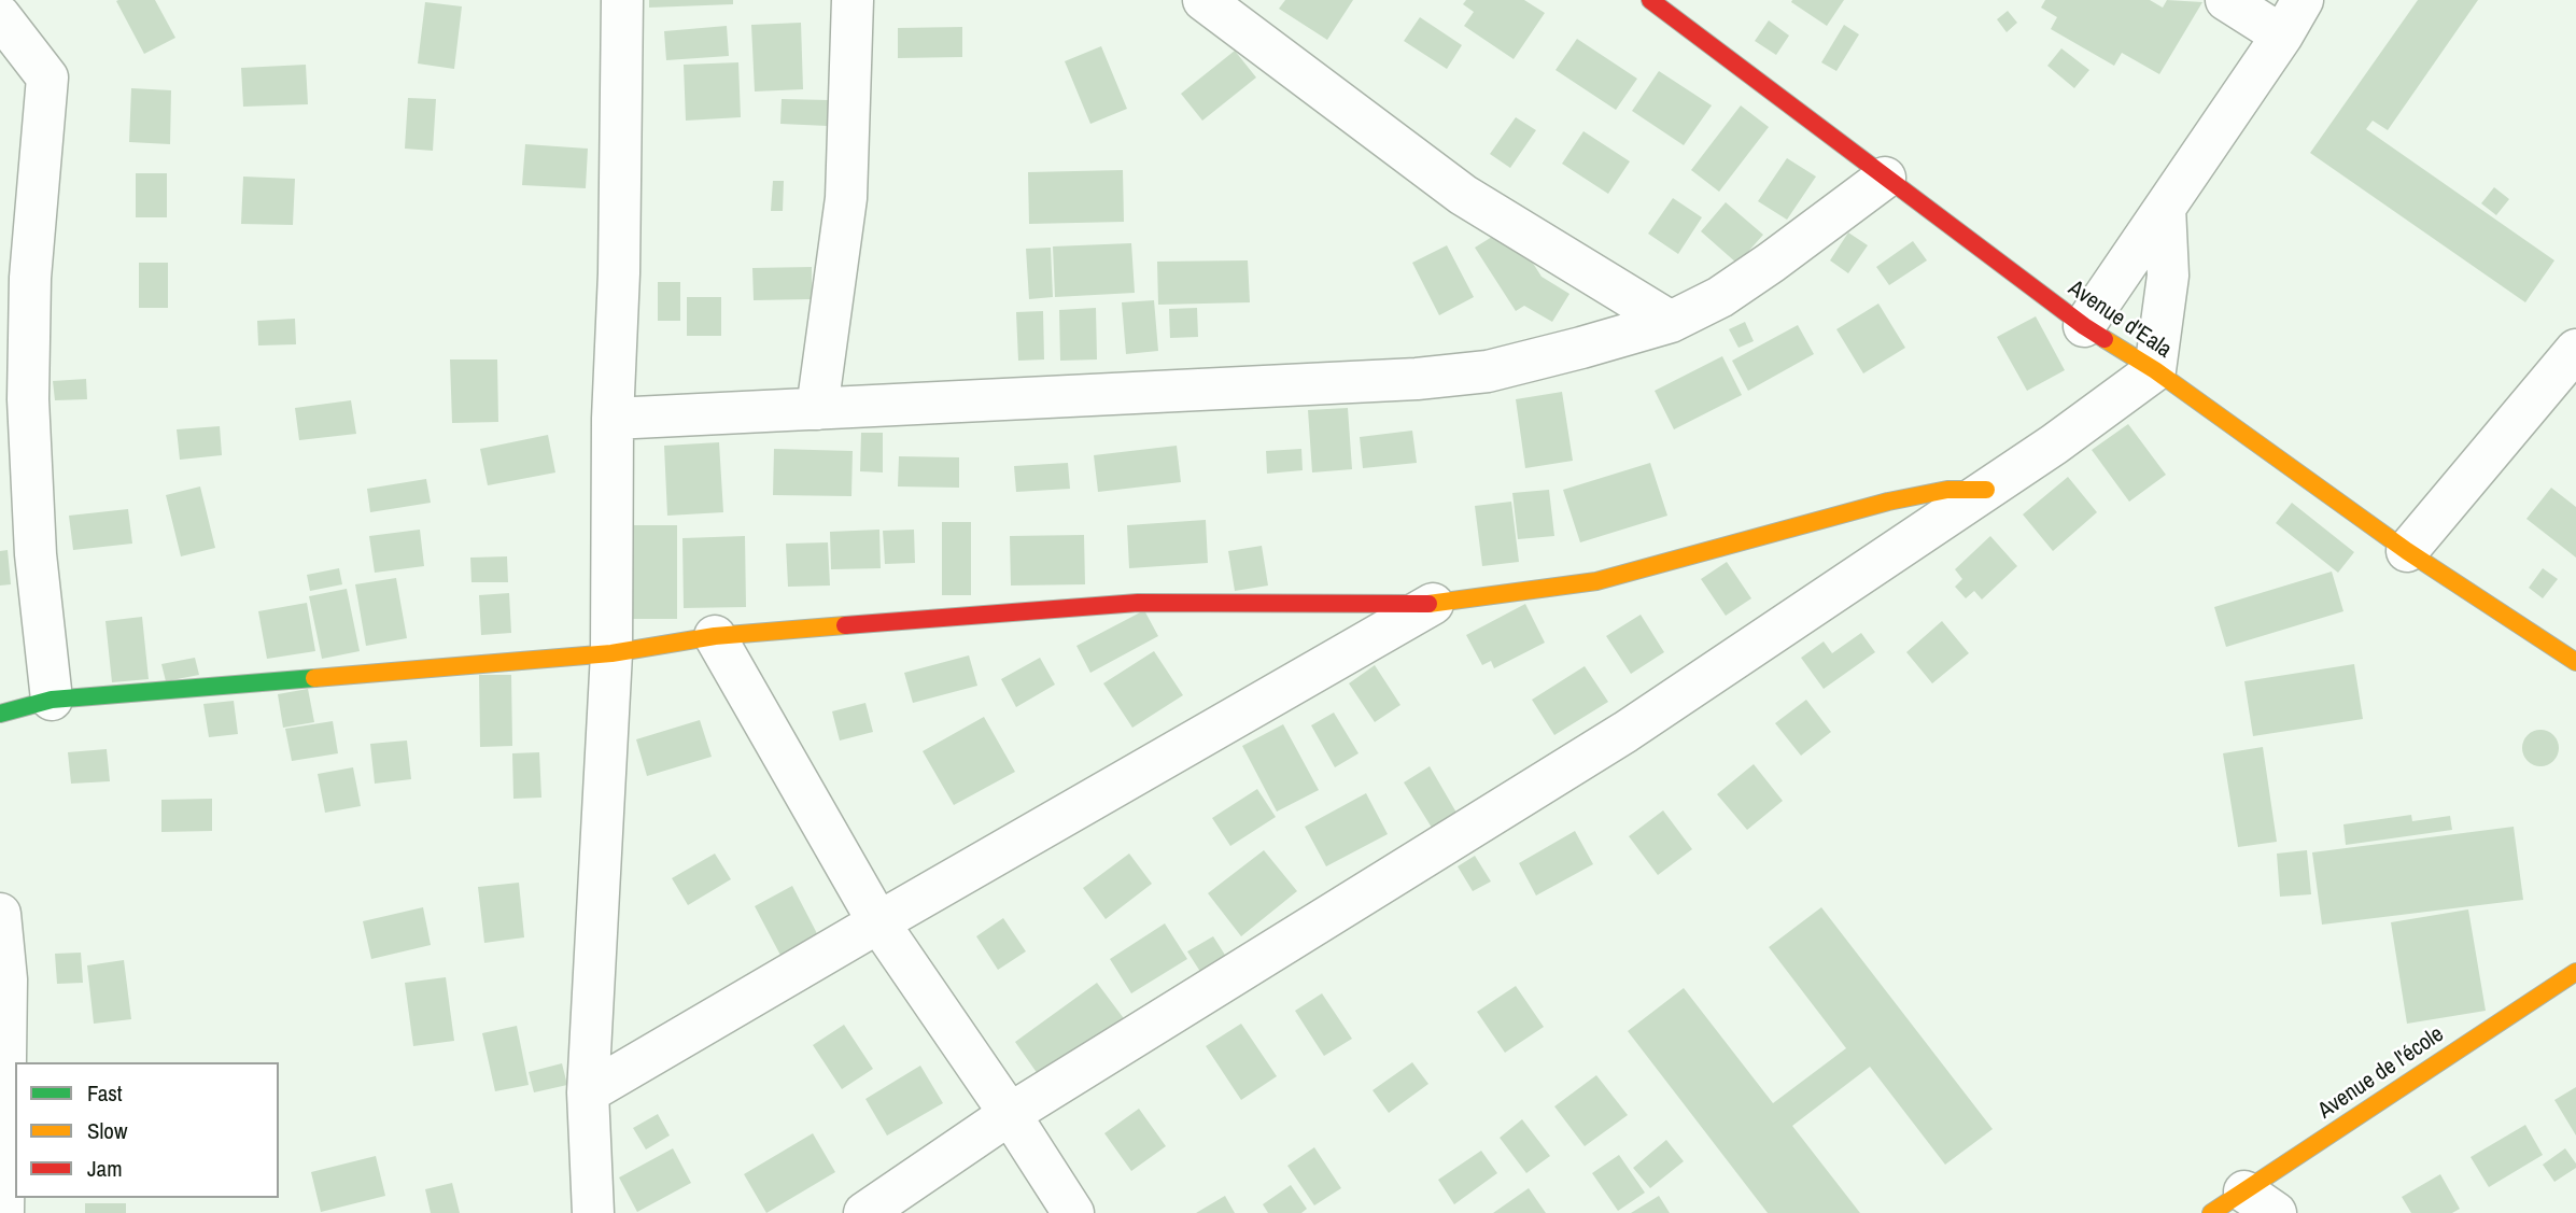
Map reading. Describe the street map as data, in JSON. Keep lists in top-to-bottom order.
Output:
{
  "streets": {
    "street": ["Avenue d'Eala", "Avenue de l'école"]
  },
  "legend": ["Fast", "Slow", "Jam"]
}
